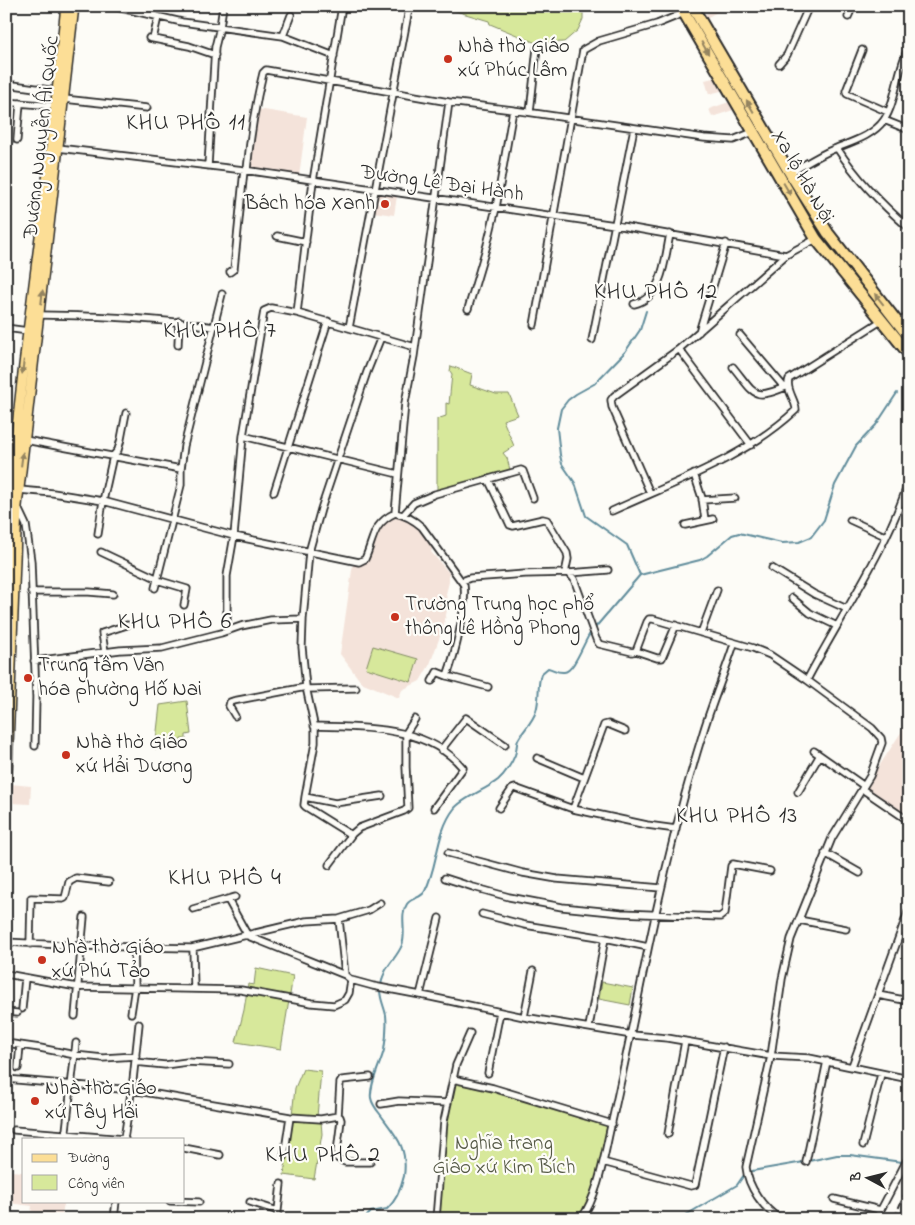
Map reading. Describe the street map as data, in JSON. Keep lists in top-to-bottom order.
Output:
{
  "streets": {
    "highway": ["Xa lộ Hà Nội"],
    "main road": ["Đường Nguyễn Ái Quốc"],
    "street": ["Đường Lê Đại Hành"]
  },
  "crossings": [
    ["Đường Nguyễn Ái Quốc", "Đường Lê Đại Hành"]
  ],
  "districts": [
    "KHU PHỐ 11",
    "KHU PHỐ 12",
    "KHU PHỐ 7",
    "KHU PHỐ 6",
    "KHU PHỐ 13",
    "KHU PHỐ 4",
    "KHU PHỐ 2"
  ],
  "parks": ["Nghĩa trang Giáo xứ Kim Bích"],
  "places": [
    "Nhà thờ Giáo xứ Phúc Lâm",
    "Bách hóa Xanh",
    "Trường Trung học phổ thông Lê Hồng Phong",
    "Trung tâm Văn hóa phường Hố Nai",
    "Nhà thờ Giáo xứ Hải Dương",
    "Nhà thờ Giáo xứ Phú Tảo",
    "Nhà thờ Giáo xứ Tây Hải"
  ],
  "legend": ["Đường", "Công viên"],
  "north": "left"
}
